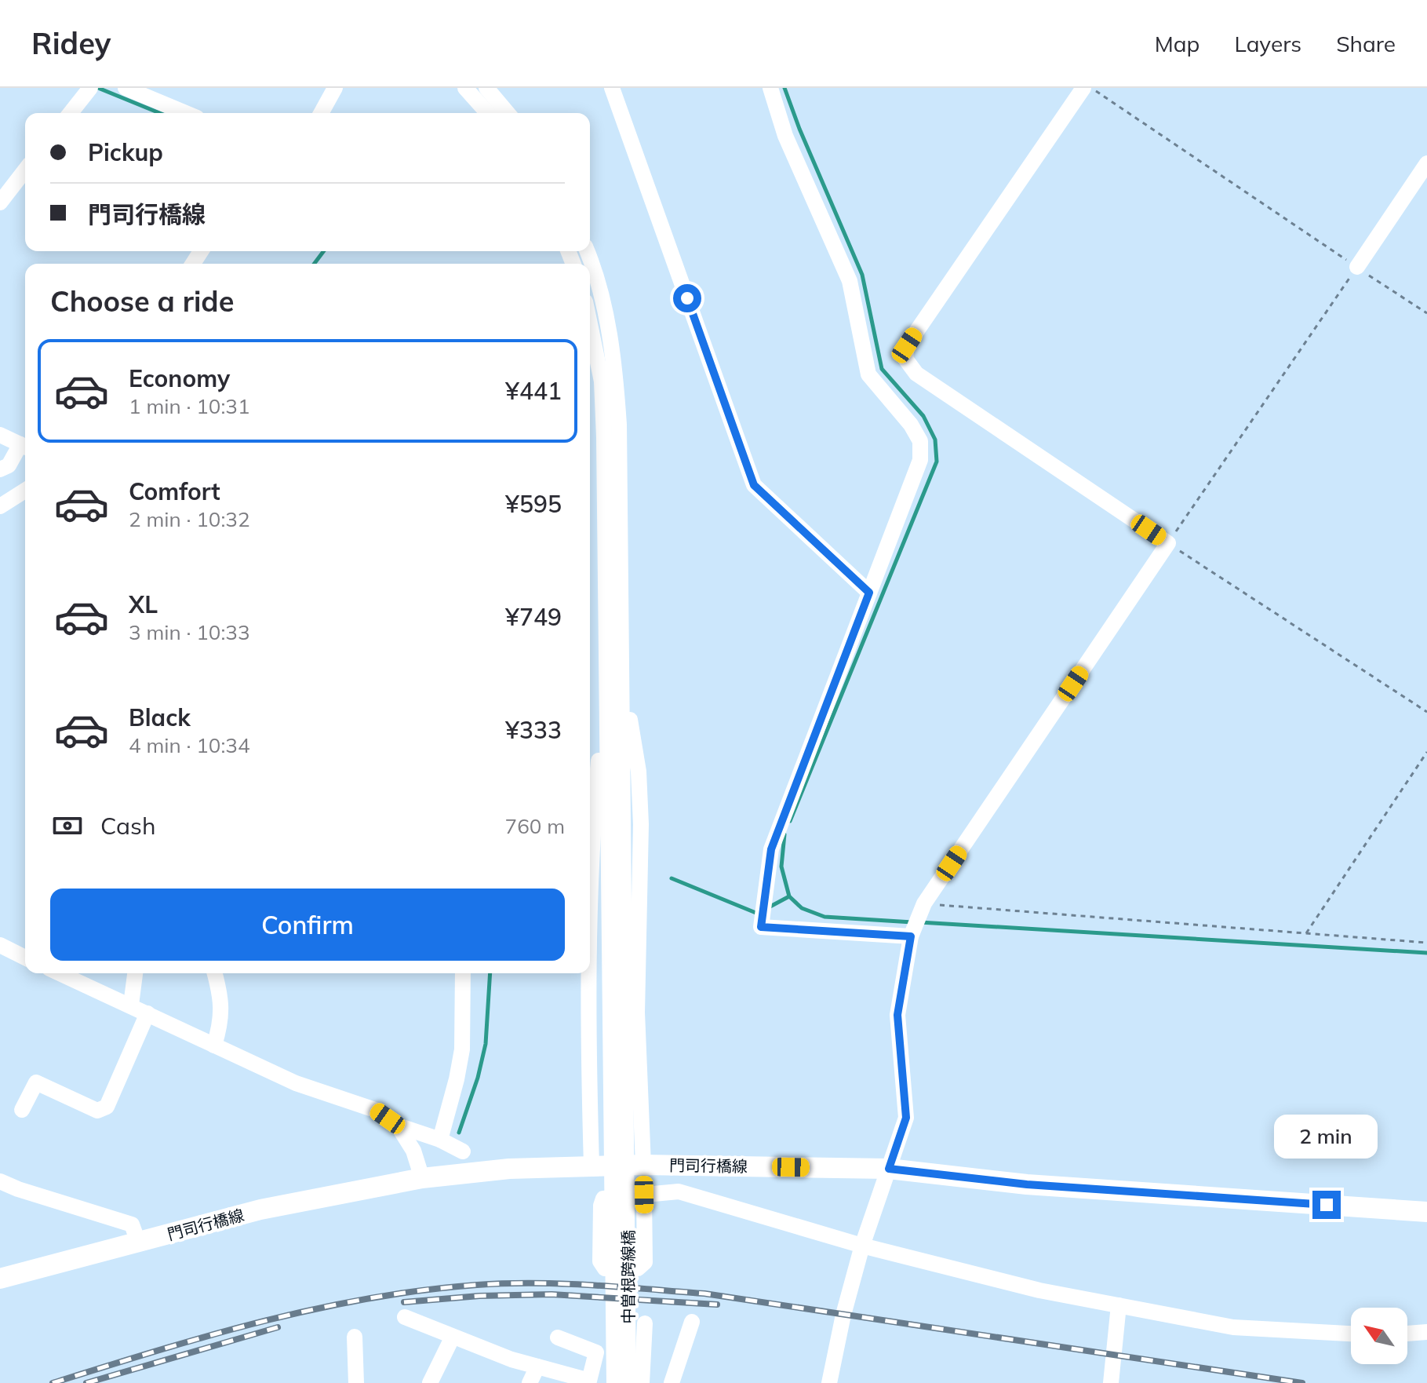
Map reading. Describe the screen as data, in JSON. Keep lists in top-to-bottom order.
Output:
{
  "streets": {
    "main road": ["門司行橋線"],
    "street": ["中曽根跨線橋"]
  },
  "north": "top left",
  "page": {
    "header": "Ridey",
    "nav": ["Map", "Layers", "Share"],
    "banner": ["Pickup", "門司行橋線"],
    "heading": "Choose a ride",
    "list": [
      {
        "name": "Economy",
        "note": "1 min · 10:31",
        "value": "¥441"
      },
      {
        "name": "Comfort",
        "note": "2 min · 10:32",
        "value": "¥595"
      },
      {
        "name": "XL",
        "note": "3 min · 10:33",
        "value": "¥749"
      },
      {
        "name": "Black",
        "note": "4 min · 10:34",
        "value": "¥333"
      }
    ],
    "pay": ["Cash", "760 m"],
    "buttons": "Confirm",
    "bubble": "2 min"
  }
}
